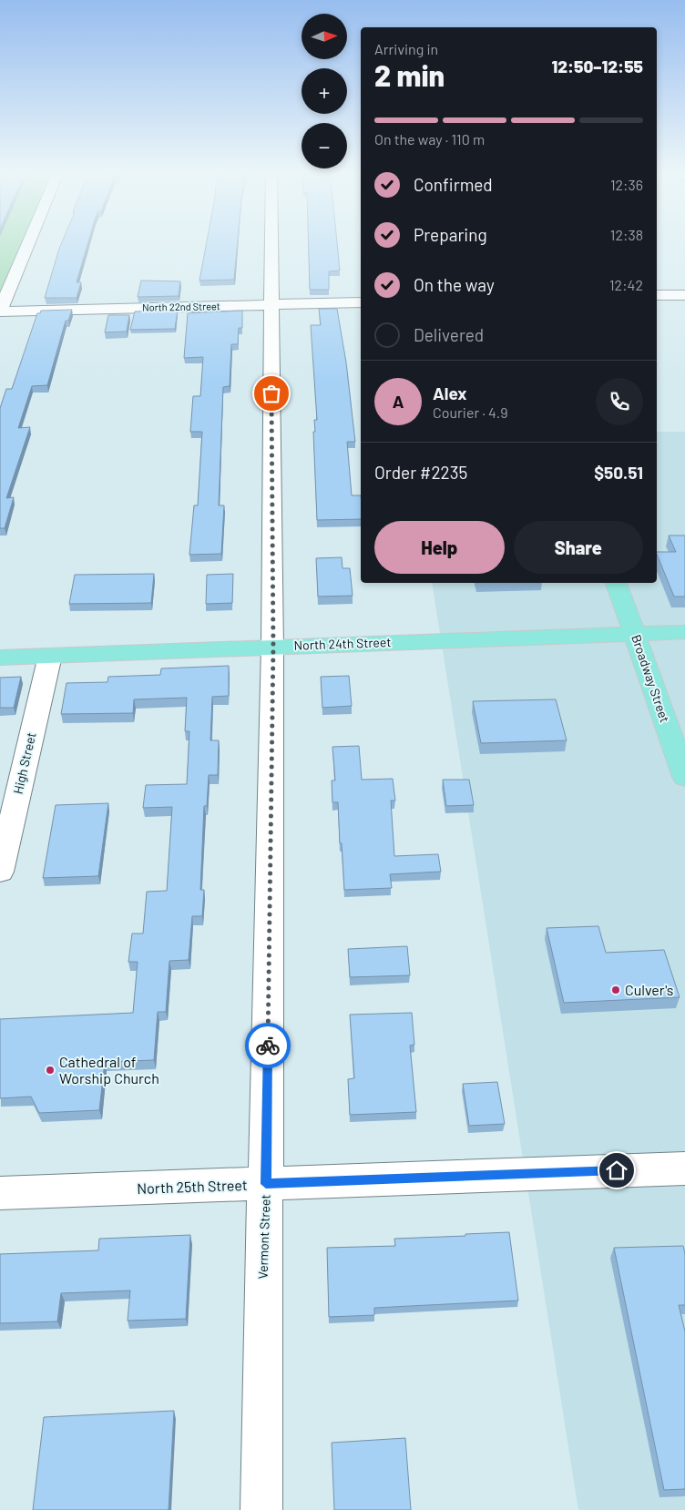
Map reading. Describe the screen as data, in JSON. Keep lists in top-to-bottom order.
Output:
{
  "streets": {
    "main road": ["North 24th Street", "Broadway Street"],
    "street": [
      "North 22nd Street",
      "High Street",
      "North 25th Street",
      "Vermont Street"
    ]
  },
  "crossings": [
    ["North 22nd Street", "Vermont Street"],
    ["North 24th Street", "Broadway Street"],
    ["North 24th Street", "High Street"],
    ["North 24th Street", "Vermont Street"],
    ["North 25th Street", "Vermont Street"]
  ],
  "places": ["Culver's", "Cathedral of Worship Church"],
  "north": "right",
  "page": {
    "map_buttons": ["+", "−"],
    "heading": ["2 min", "Arriving in", "12:50–12:55"],
    "panel": [
      "Alex",
      "Courier · 4.9",
      "Order #2235",
      "$50.51"
    ],
    "bar": "On the way · 110 m",
    "list": [
      ["Confirmed", "12:36"],
      ["Preparing", "12:38"],
      ["On the way", "12:42"],
      "Delivered"
    ],
    "round": "A",
    "buttons": ["Help", "Share"]
  }
}
